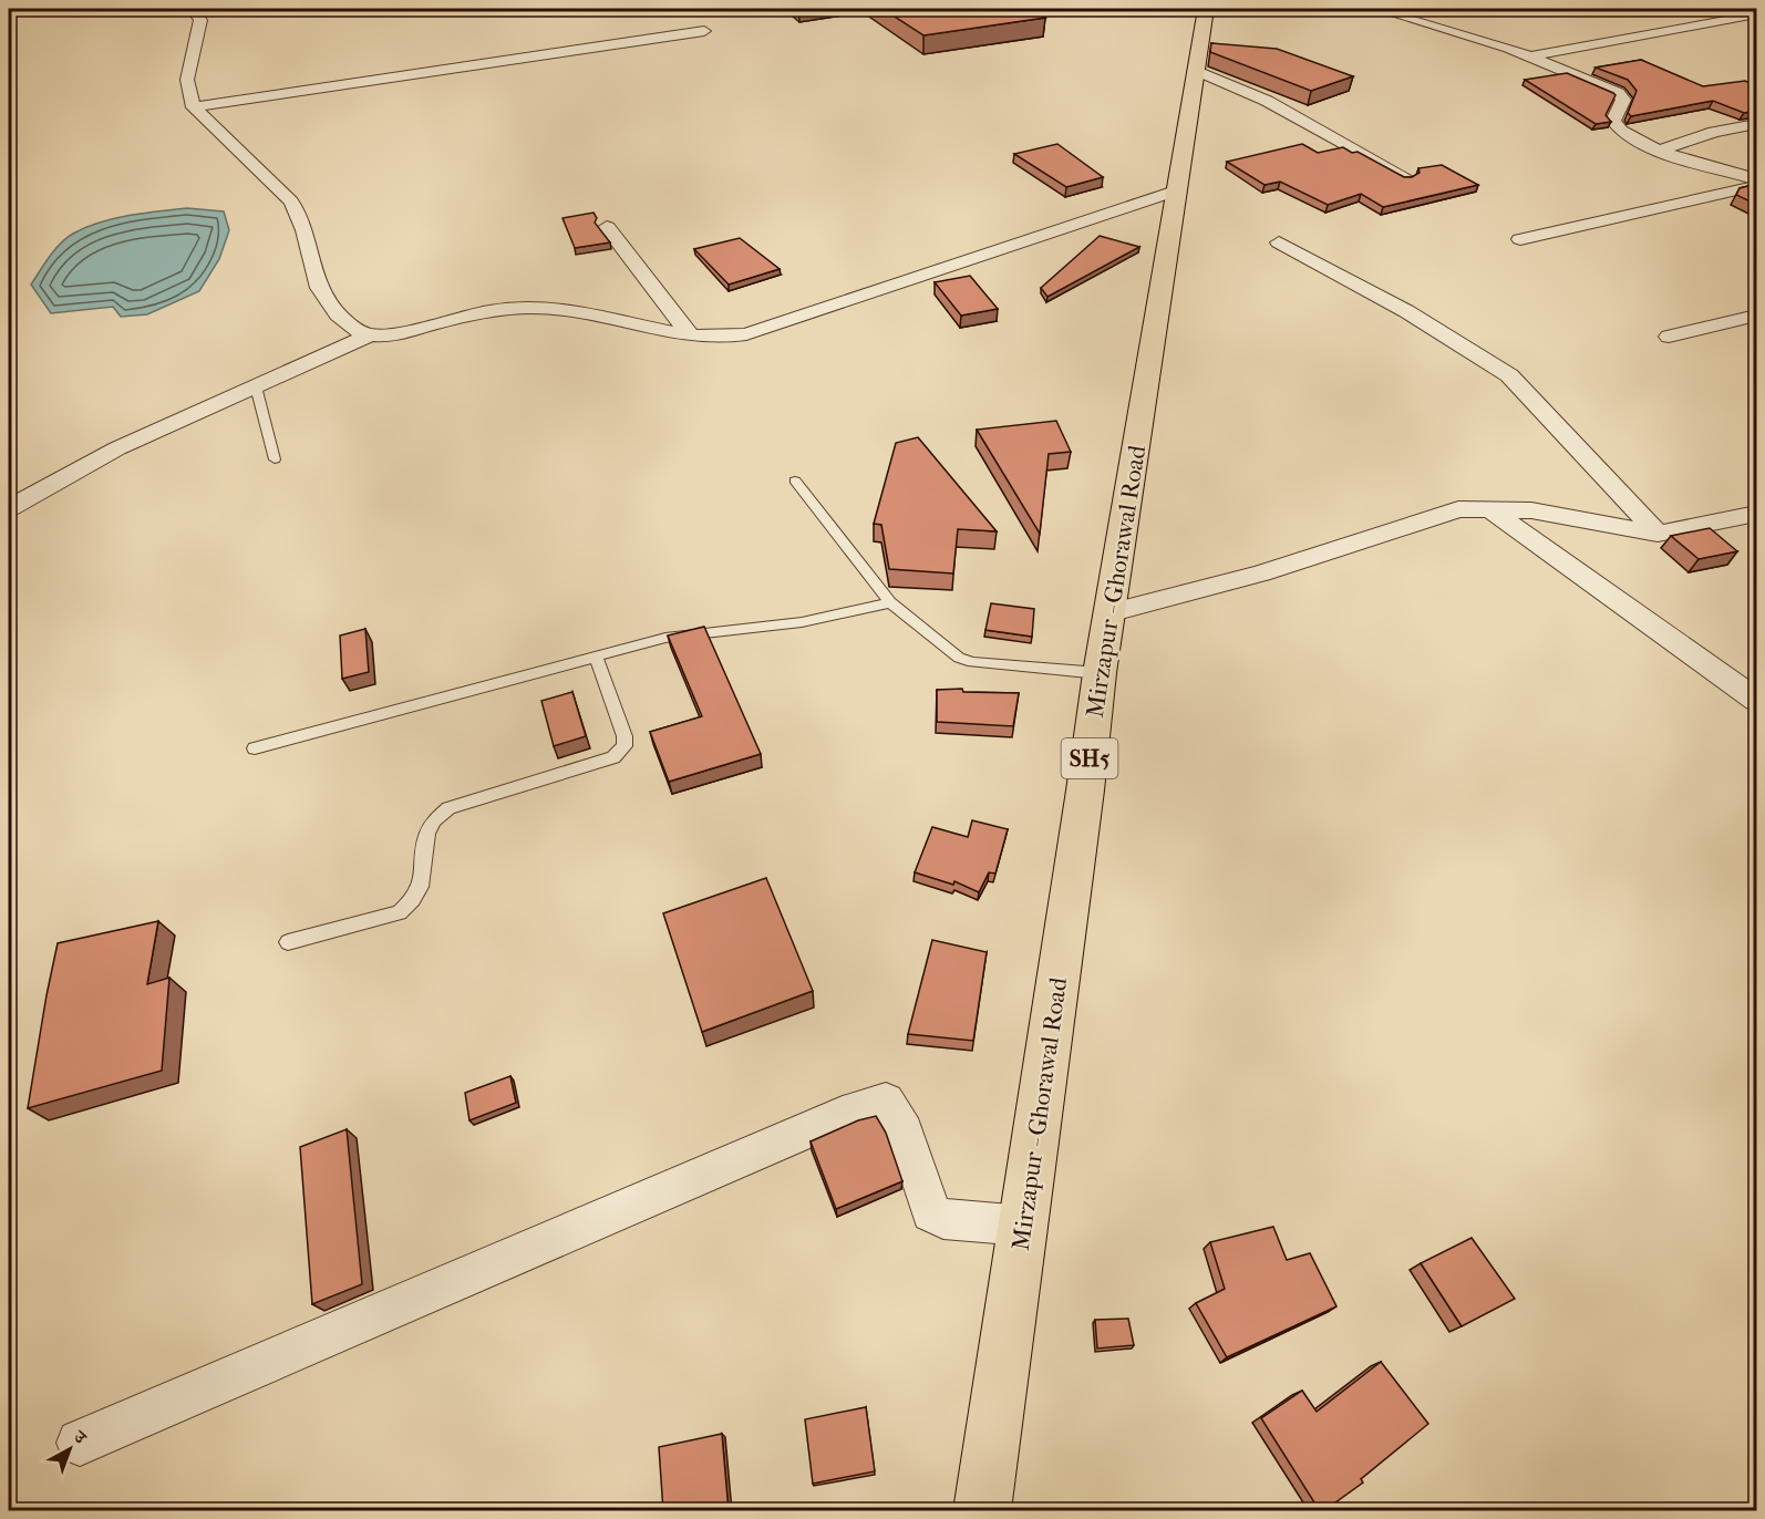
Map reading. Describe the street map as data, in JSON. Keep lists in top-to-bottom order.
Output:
{
  "streets": {
    "main road": ["Mirzapur - Ghorawal Road", "SH5"]
  },
  "north": "top right"
}
